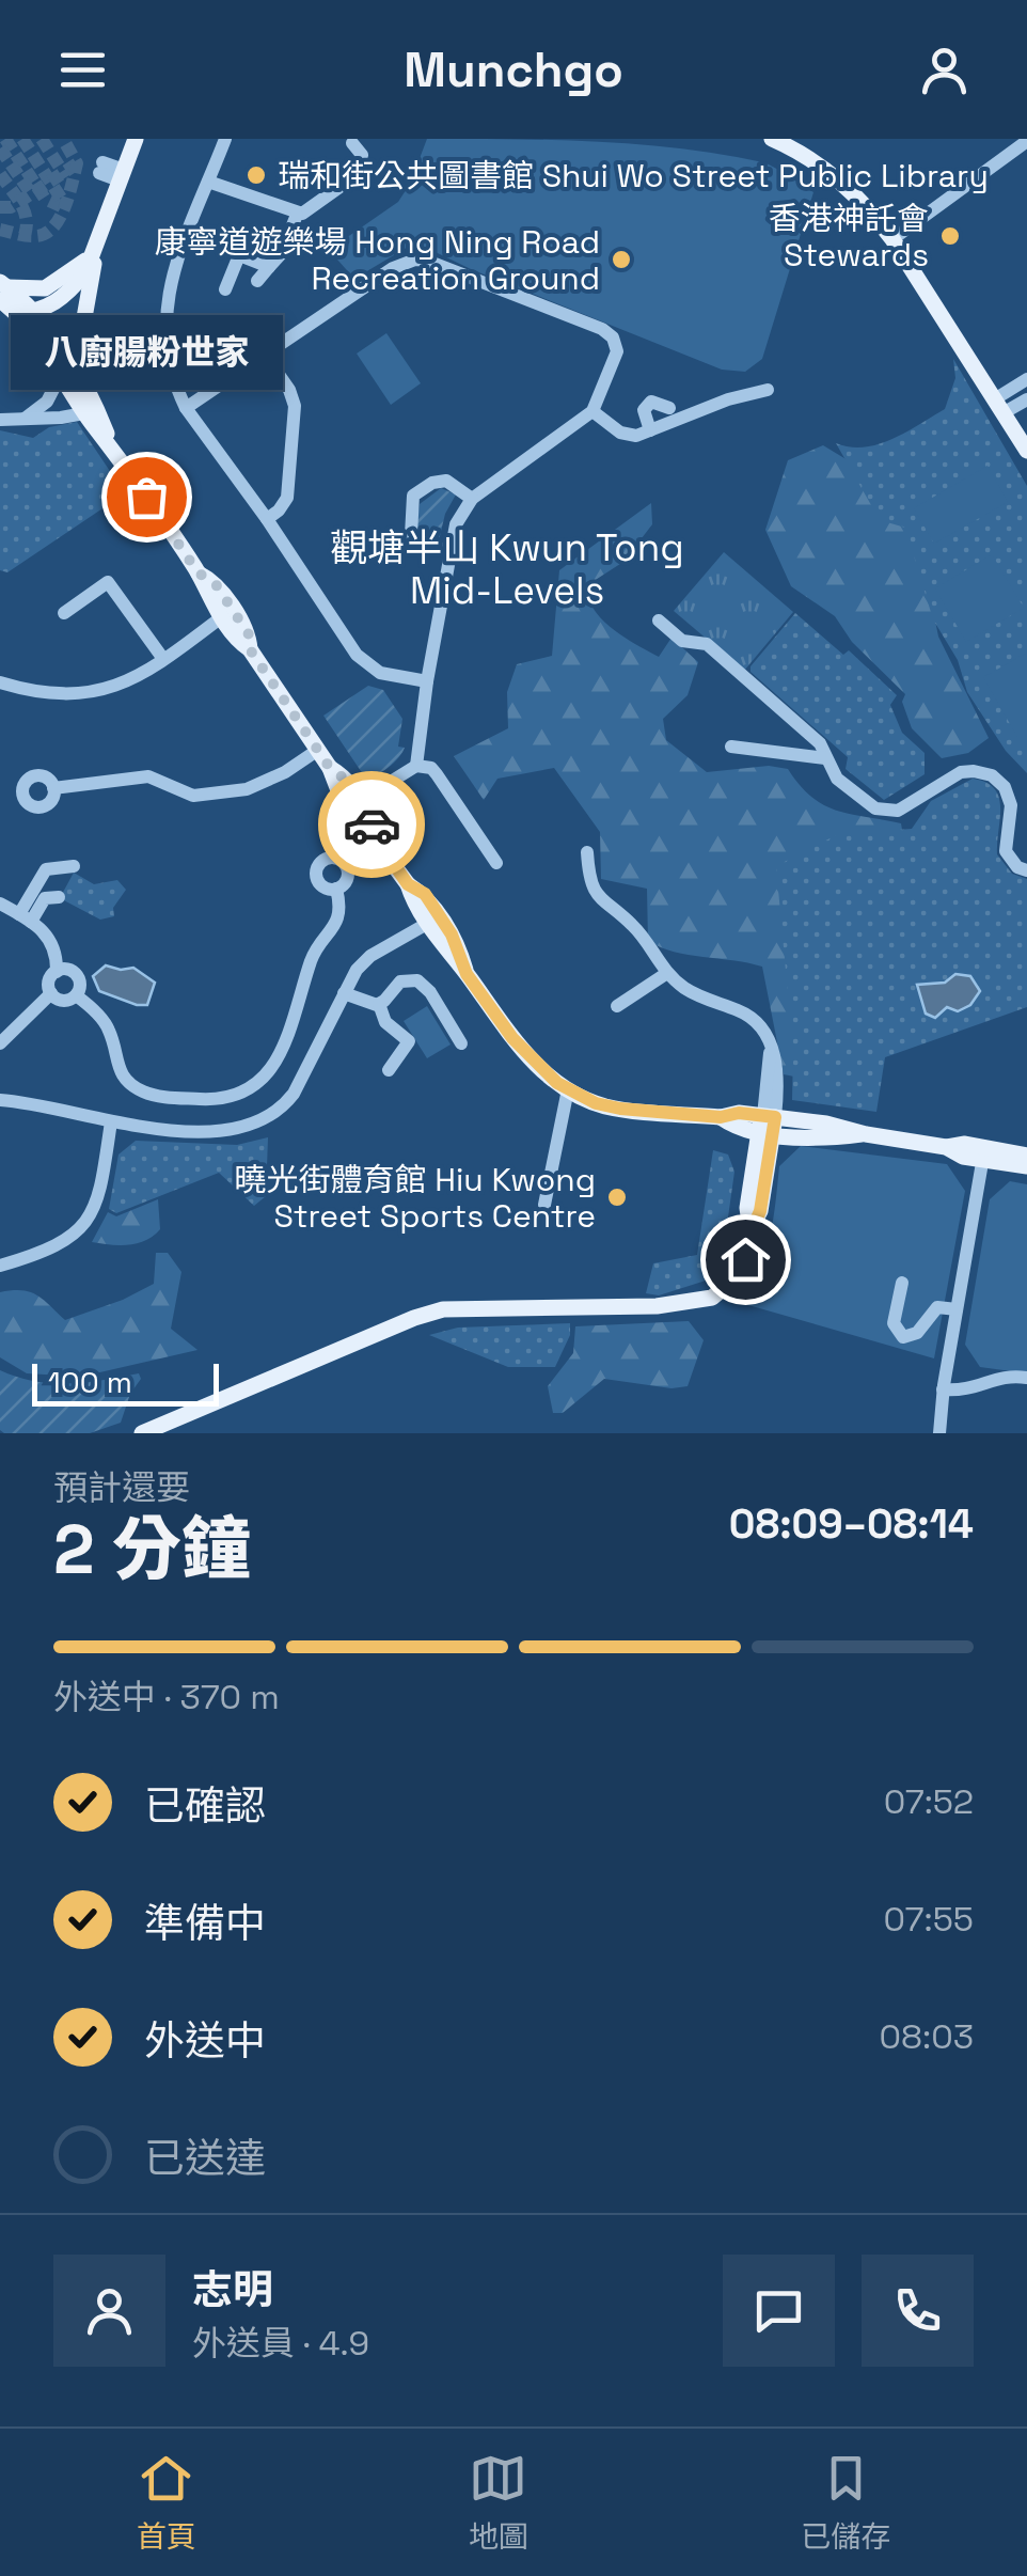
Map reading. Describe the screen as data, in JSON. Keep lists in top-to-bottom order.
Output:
{
  "districts": ["觀塘半山 Kwun Tong Mid-Levels"],
  "places": [
    "瑞和街公共圖書館 Shui Wo Street Public Library",
    "香港神託會 Stewards",
    "康寧道遊樂場 Hong Ning Road Recreation Ground",
    "八廚腸粉世家",
    "曉光街體育館 Hiu Kwong Street Sports Centre"
  ],
  "scale_bar": "100 m",
  "page": {
    "header": "Munchgo",
    "bubble": "八廚腸粉世家",
    "scale": "100 m",
    "heading": ["2 分鐘", "預計還要", "08:09–08:14"],
    "panel": ["志明", "外送員 · 4.9"],
    "bar": "外送中 · 370 m",
    "list": [
      ["已確認", "07:52"],
      ["準備中", "07:55"],
      ["外送中", "08:03"],
      "已送達"
    ],
    "tabs": ["首頁", "地圖", "已儲存"]
  }
}
